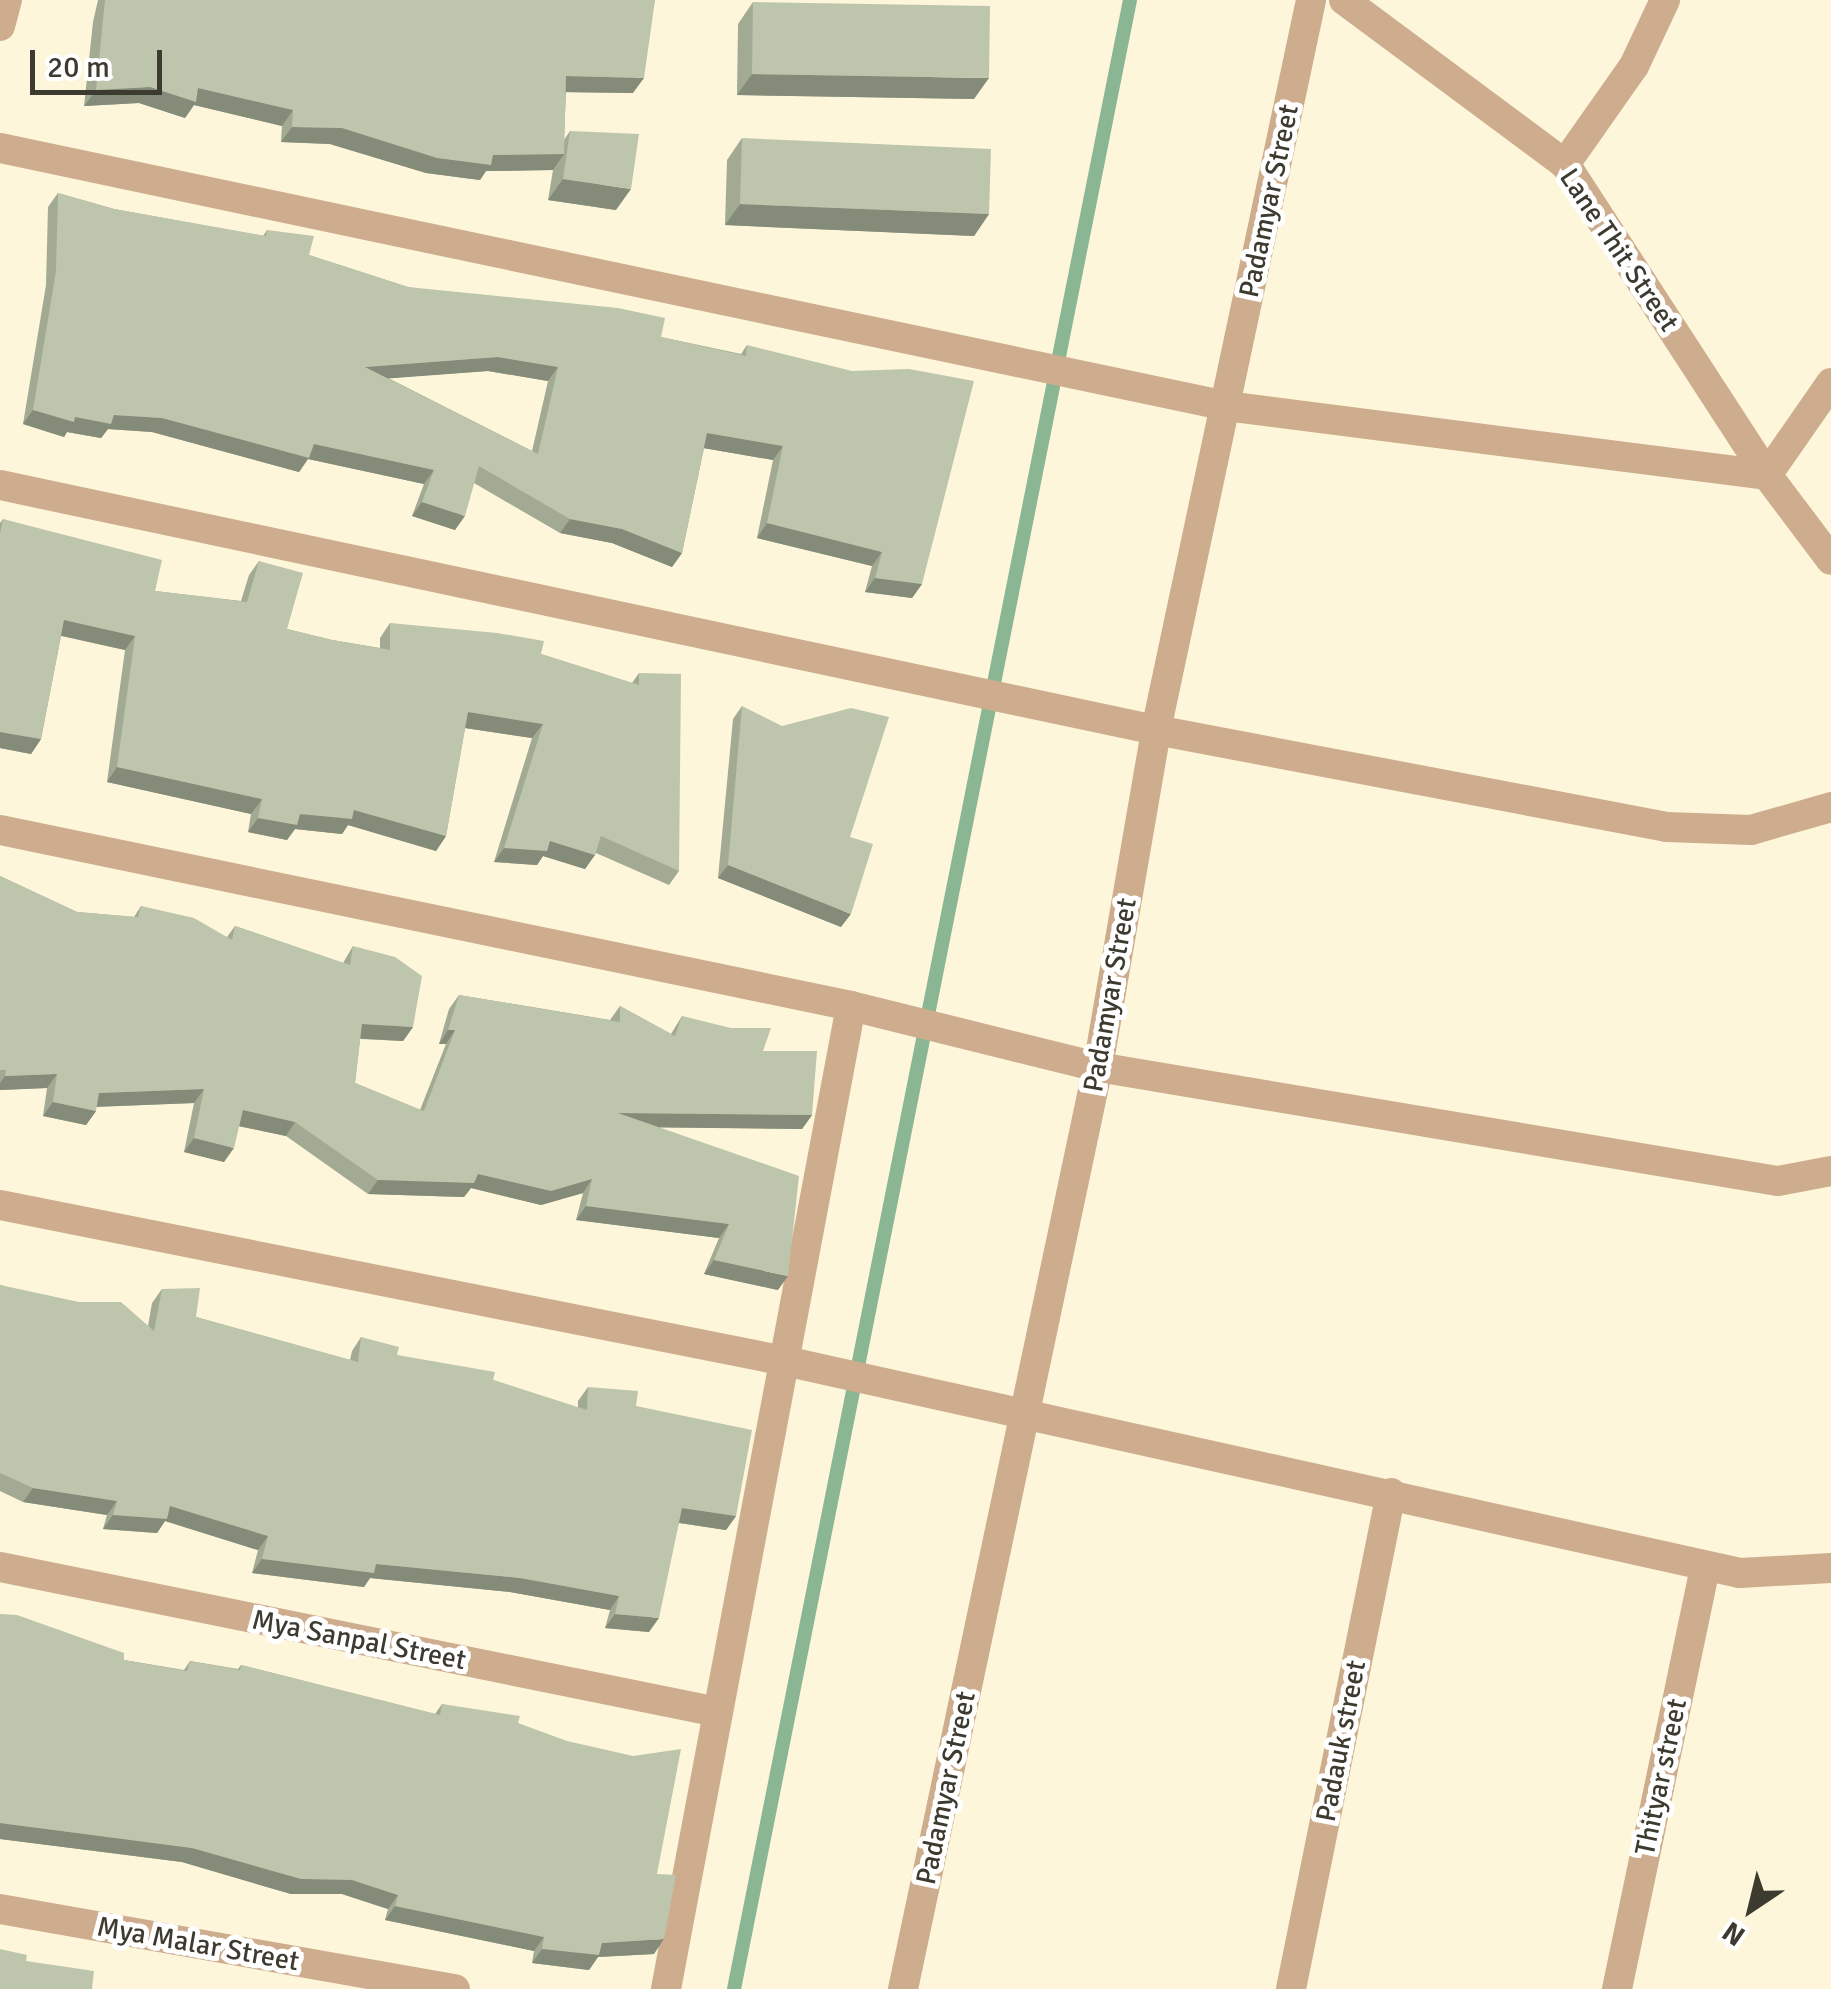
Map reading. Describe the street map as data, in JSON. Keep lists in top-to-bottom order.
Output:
{
  "streets": {
    "street": [
      "Padamyar Street",
      "Lane Thit Street",
      "Mya Sanpal Street",
      "Padauk street",
      "Thityar street",
      "Mya Malar Street"
    ]
  },
  "scale_bar": "20 m",
  "north": "bottom left"
}
